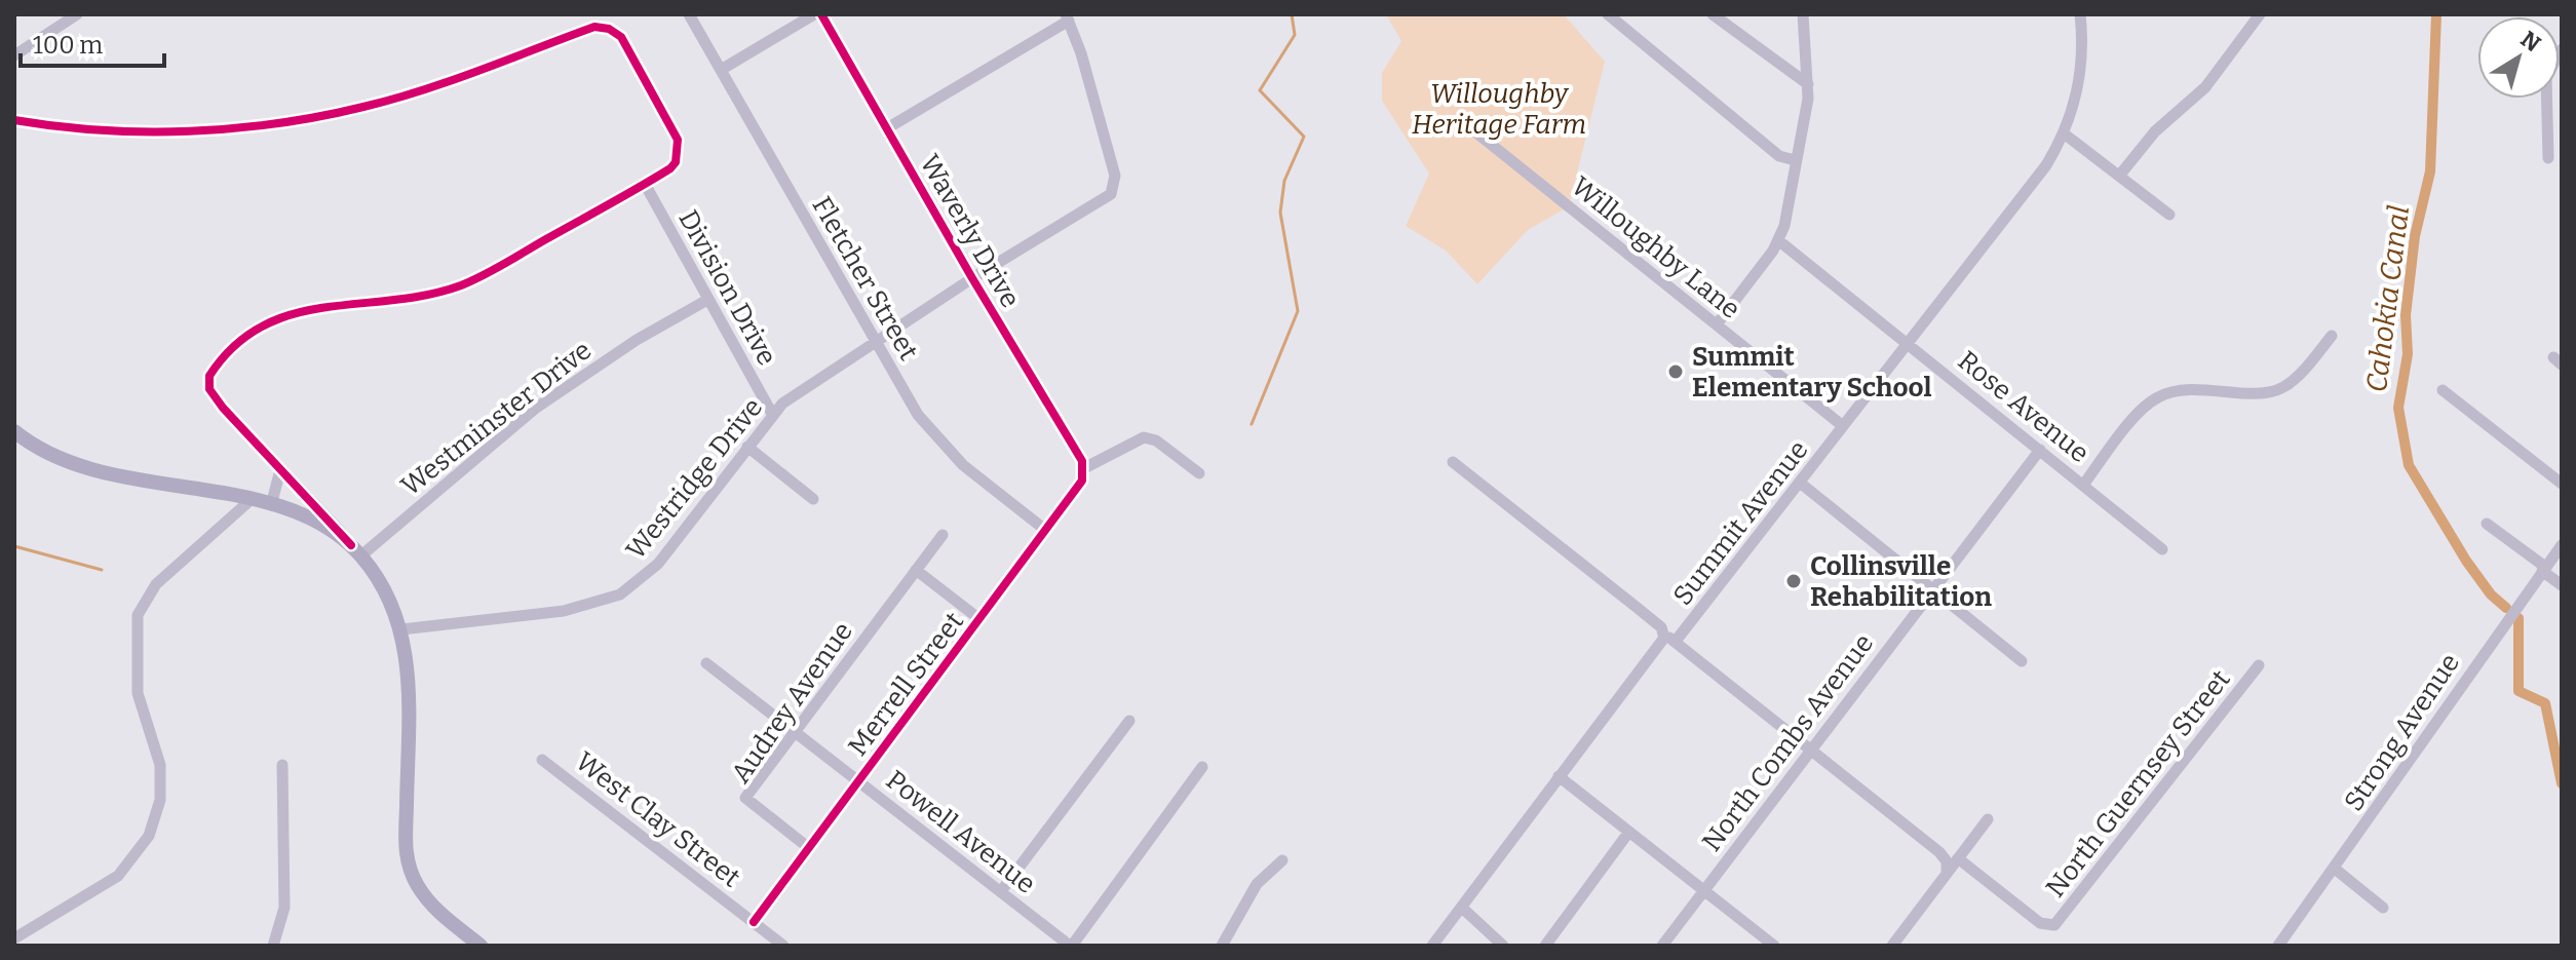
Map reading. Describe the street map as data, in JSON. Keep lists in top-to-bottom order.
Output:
{
  "streets": {
    "street": [
      "Waverly Drive",
      "Willoughby Lane",
      "Fletcher Street",
      "Division Drive",
      "Rose Avenue",
      "Westminster Drive",
      "Westridge Drive",
      "Summit Avenue",
      "Merrell Street",
      "Audrey Avenue",
      "Strong Avenue",
      "North Combs Avenue",
      "North Guernsey Street",
      "West Clay Street",
      "Powell Avenue"
    ]
  },
  "crossings": [
    ["Waverly Drive", "Westridge Drive"],
    ["Waverly Drive", "Merrell Street"],
    ["Willoughby Lane", "Summit Avenue"],
    ["Fletcher Street", "Westridge Drive"],
    ["Fletcher Street", "Merrell Street"],
    ["Division Drive", "Westminster Drive"],
    ["Division Drive", "Westridge Drive"],
    ["Rose Avenue", "Summit Avenue"],
    ["Rose Avenue", "North Combs Avenue"],
    ["Merrell Street", "Audrey Avenue"],
    ["Merrell Street", "West Clay Street"],
    ["Merrell Street", "Powell Avenue"],
    ["Audrey Avenue", "Powell Avenue"]
  ],
  "water": ["Cahokia Canal"],
  "parks": ["Willoughby Heritage Farm"],
  "places": ["Summit Elementary School", "Collinsville Rehabilitation"],
  "scale_bar": "100 m",
  "north": "top right"
}
